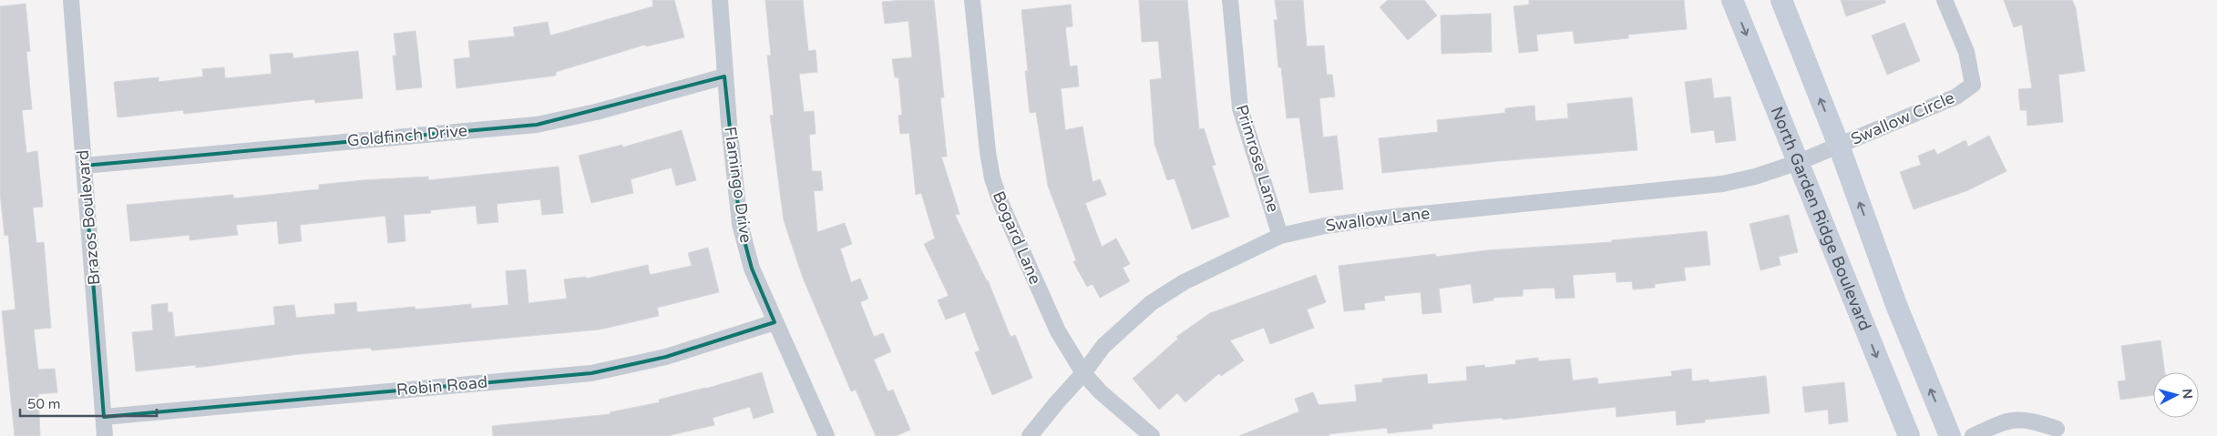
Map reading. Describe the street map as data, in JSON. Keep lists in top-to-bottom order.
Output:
{
  "streets": {
    "main road": ["North Garden Ridge Boulevard"],
    "street": [
      "Swallow Circle",
      "Goldfinch Drive",
      "Primrose Lane",
      "Flamingo Drive",
      "Brazos Boulevard",
      "Swallow Lane",
      "Bogard Lane",
      "Robin Road"
    ]
  },
  "crossings": [
    ["Swallow Circle", "North Garden Ridge Boulevard"],
    ["Swallow Circle", "Swallow Lane"],
    ["Goldfinch Drive", "Flamingo Drive"],
    ["Goldfinch Drive", "Brazos Boulevard"],
    ["Primrose Lane", "Swallow Lane"],
    ["Flamingo Drive", "Robin Road"],
    ["Brazos Boulevard", "Robin Road"],
    ["North Garden Ridge Boulevard", "Swallow Lane"],
    ["Swallow Lane", "Bogard Lane"]
  ],
  "scale_bar": "50 m",
  "north": "right"
}
